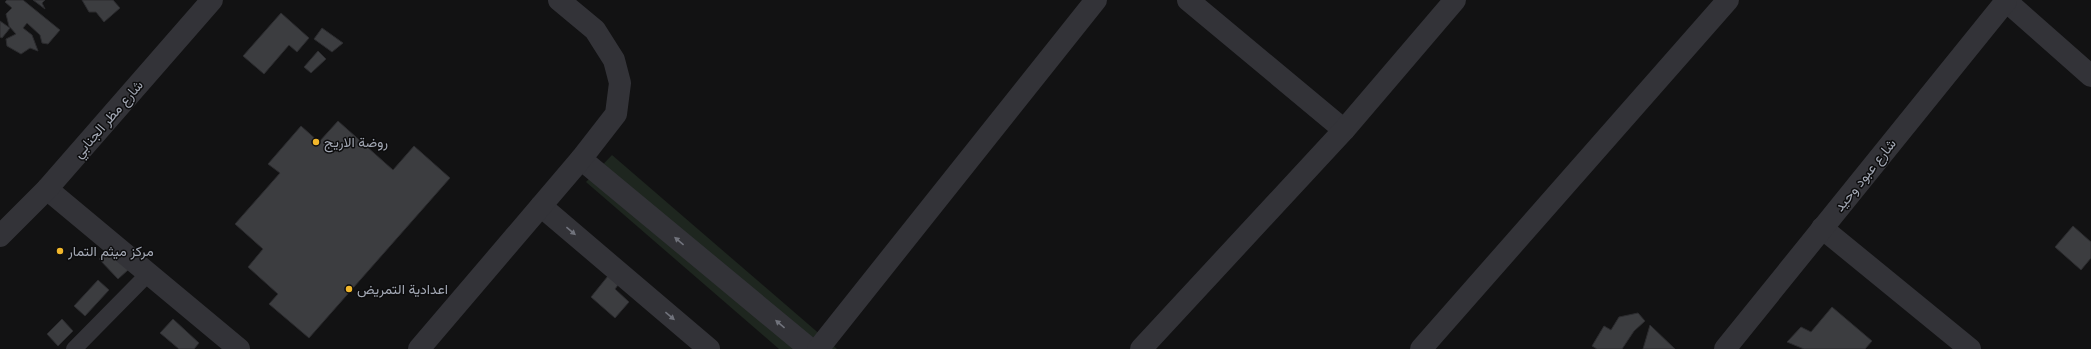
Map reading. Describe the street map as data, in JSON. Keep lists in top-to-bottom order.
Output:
{
  "streets": {
    "street": ["شارع مظر الجنابي", "شارع عبود وحيد"]
  },
  "places": ["روضة الاريج", "مركز ميثم التمار", "اعدادية التمريض"]
}
